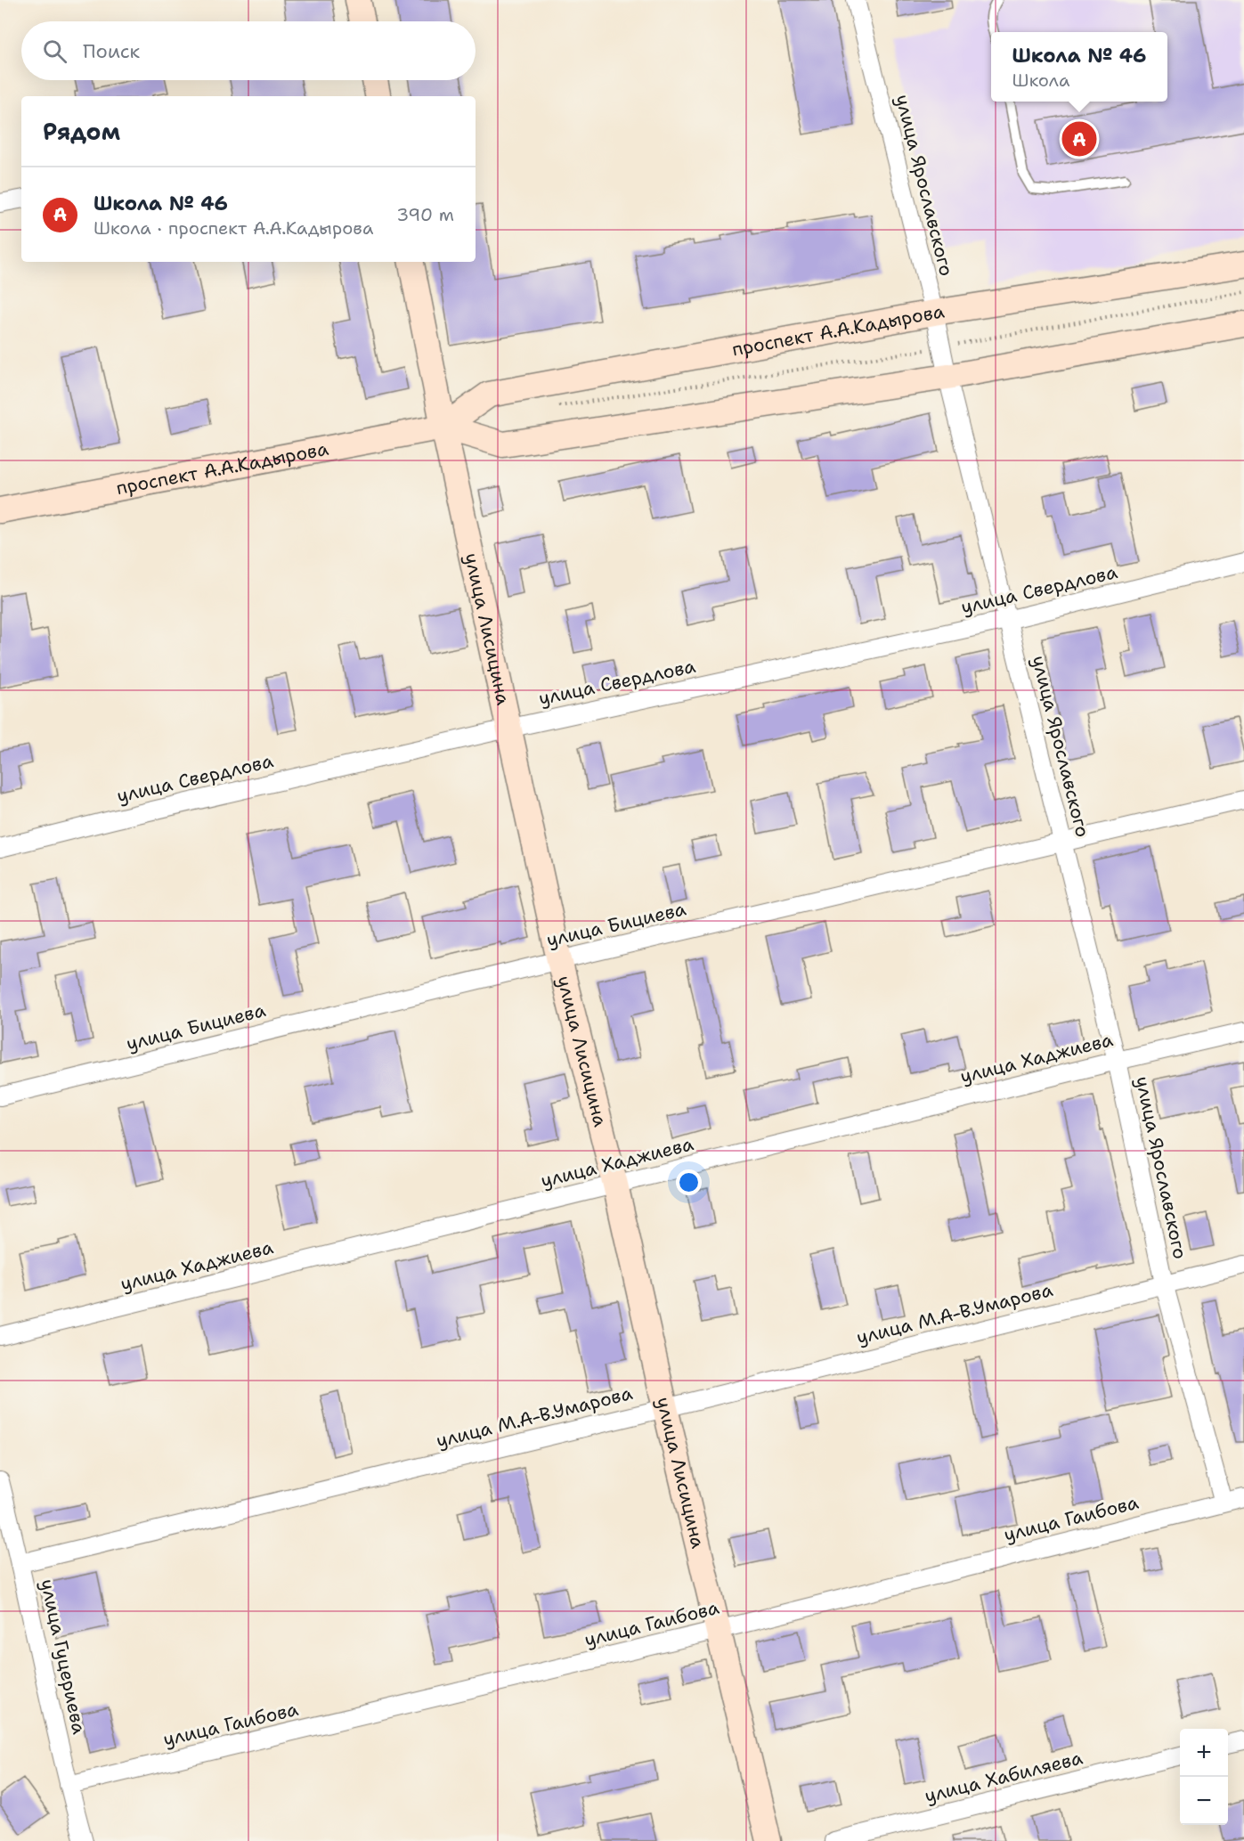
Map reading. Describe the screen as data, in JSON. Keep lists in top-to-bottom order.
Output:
{
  "streets": {
    "street": [
      "улица Ярославского",
      "проспект А.А.Кадырова",
      "улица Свердлова",
      "улица Лисицина",
      "улица Бициева",
      "улица Хаджиева",
      "улица М.А-В.Умарова",
      "улица Гаибова",
      "улица Гуцериева",
      "улица Хабиляева"
    ]
  },
  "crossings": [
    ["улица Ярославского", "проспект А.А.Кадырова"],
    ["улица Ярославского", "улица Свердлова"],
    ["улица Ярославского", "улица Бициева"],
    ["улица Ярославского", "улица Хаджиева"],
    ["улица Ярославского", "улица М.А-В.Умарова"],
    ["улица Ярославского", "улица Гаибова"],
    ["проспект А.А.Кадырова", "улица Лисицина"],
    ["улица Свердлова", "улица Лисицина"],
    ["улица Лисицина", "улица Бициева"],
    ["улица Лисицина", "улица Хаджиева"],
    ["улица Лисицина", "улица М.А-В.Умарова"],
    ["улица Лисицина", "улица Гаибова"],
    ["улица М.А-В.Умарова", "улица Гуцериева"],
    ["улица Гаибова", "улица Гуцериева"]
  ],
  "page": {
    "search": "Поиск",
    "popup": ["Школа № 46", "Школа"],
    "heading": "Рядом",
    "pins": "A",
    "list": [
      {
        "mark": "A",
        "name": "Школа № 46",
        "note": "Школа · проспект А.А.Кадырова",
        "value": "390 m"
      }
    ],
    "map_buttons": ["+", "−"]
  }
}
